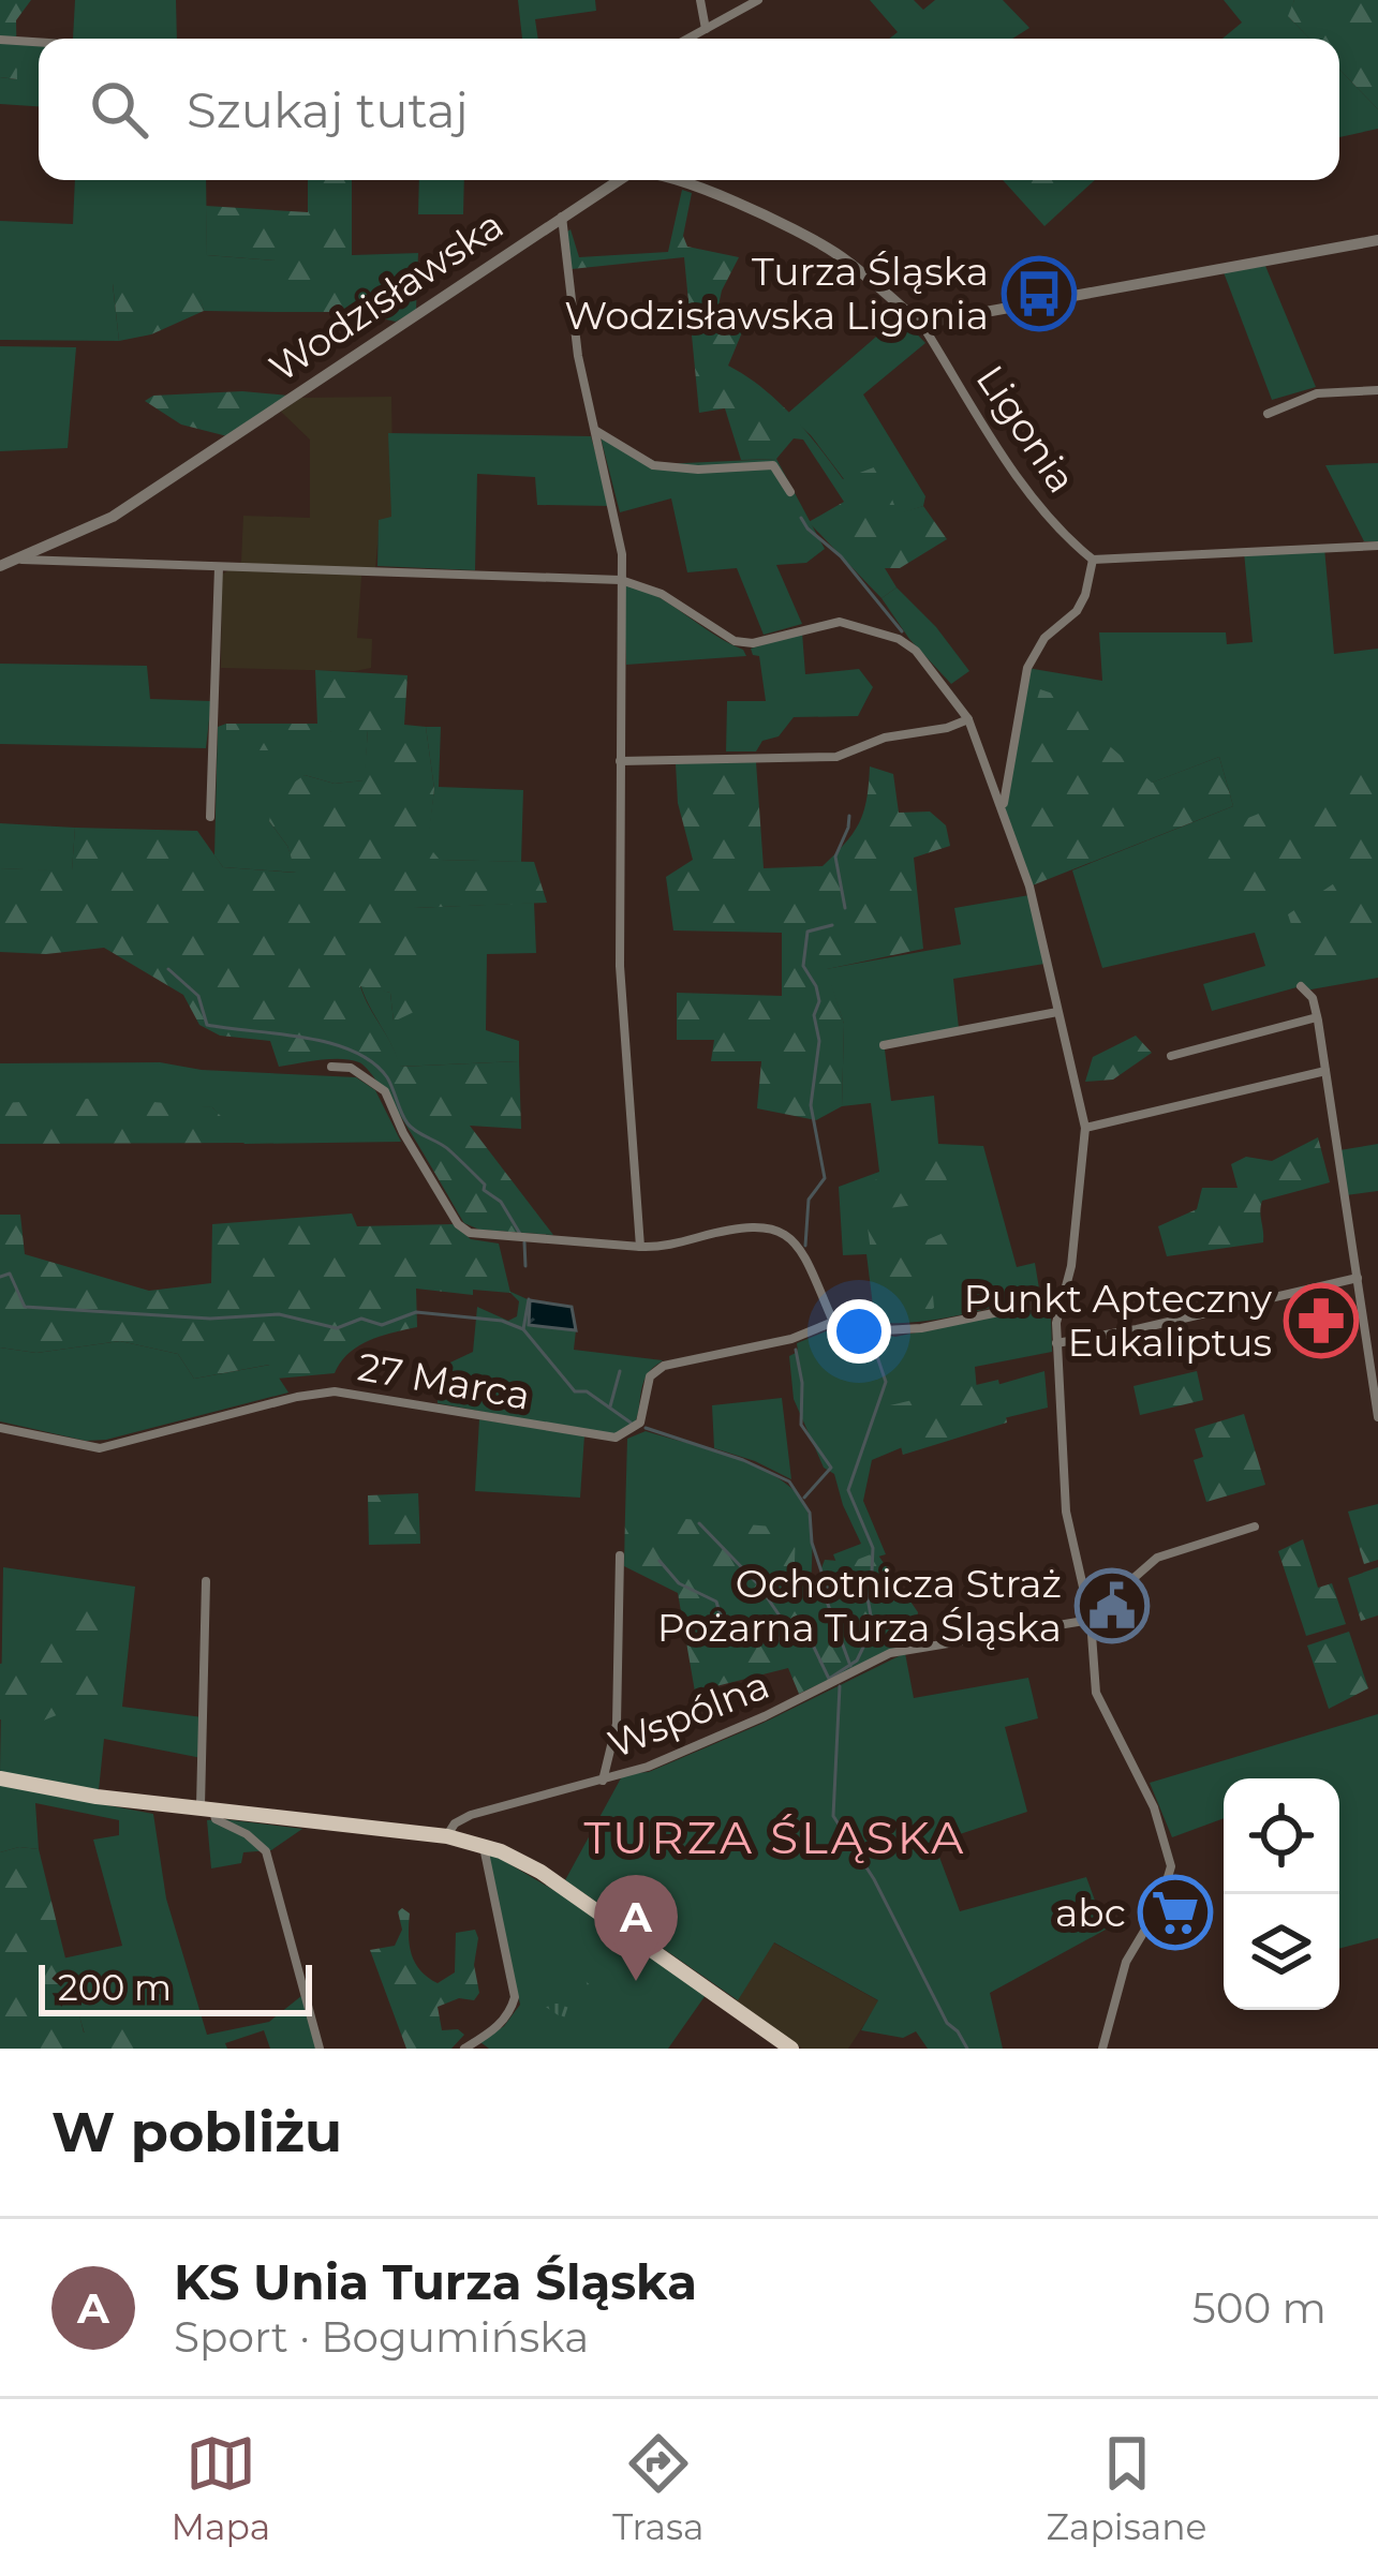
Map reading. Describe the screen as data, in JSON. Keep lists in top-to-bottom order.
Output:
{
  "streets": {
    "street": [
      "Wodzisławska",
      "Ligonia",
      "27 Marca",
      "Wspólna"
    ]
  },
  "crossings": [
    ["Wodzisławska", "Ligonia"]
  ],
  "districts": ["TURZA ŚLĄSKA"],
  "places": {
    "bus stop": ["Turza Śląska Wodzisławska Ligonia"],
    "pharmacy": ["Punkt Apteczny Eukaliptus"],
    "public building": ["Ochotnicza Straż Pożarna Turza Śląska"],
    "supermarket": ["abc"]
  },
  "scale_bar": "200 m",
  "page": {
    "search": "Szukaj tutaj",
    "pins": "A",
    "scale": "200 m",
    "heading": "W pobliżu",
    "list": [
      {
        "mark": "A",
        "name": "KS Unia Turza Śląska",
        "note": "Sport · Bogumińska",
        "value": "500 m"
      }
    ],
    "nav": ["Mapa", "Trasa", "Zapisane"]
  }
}
